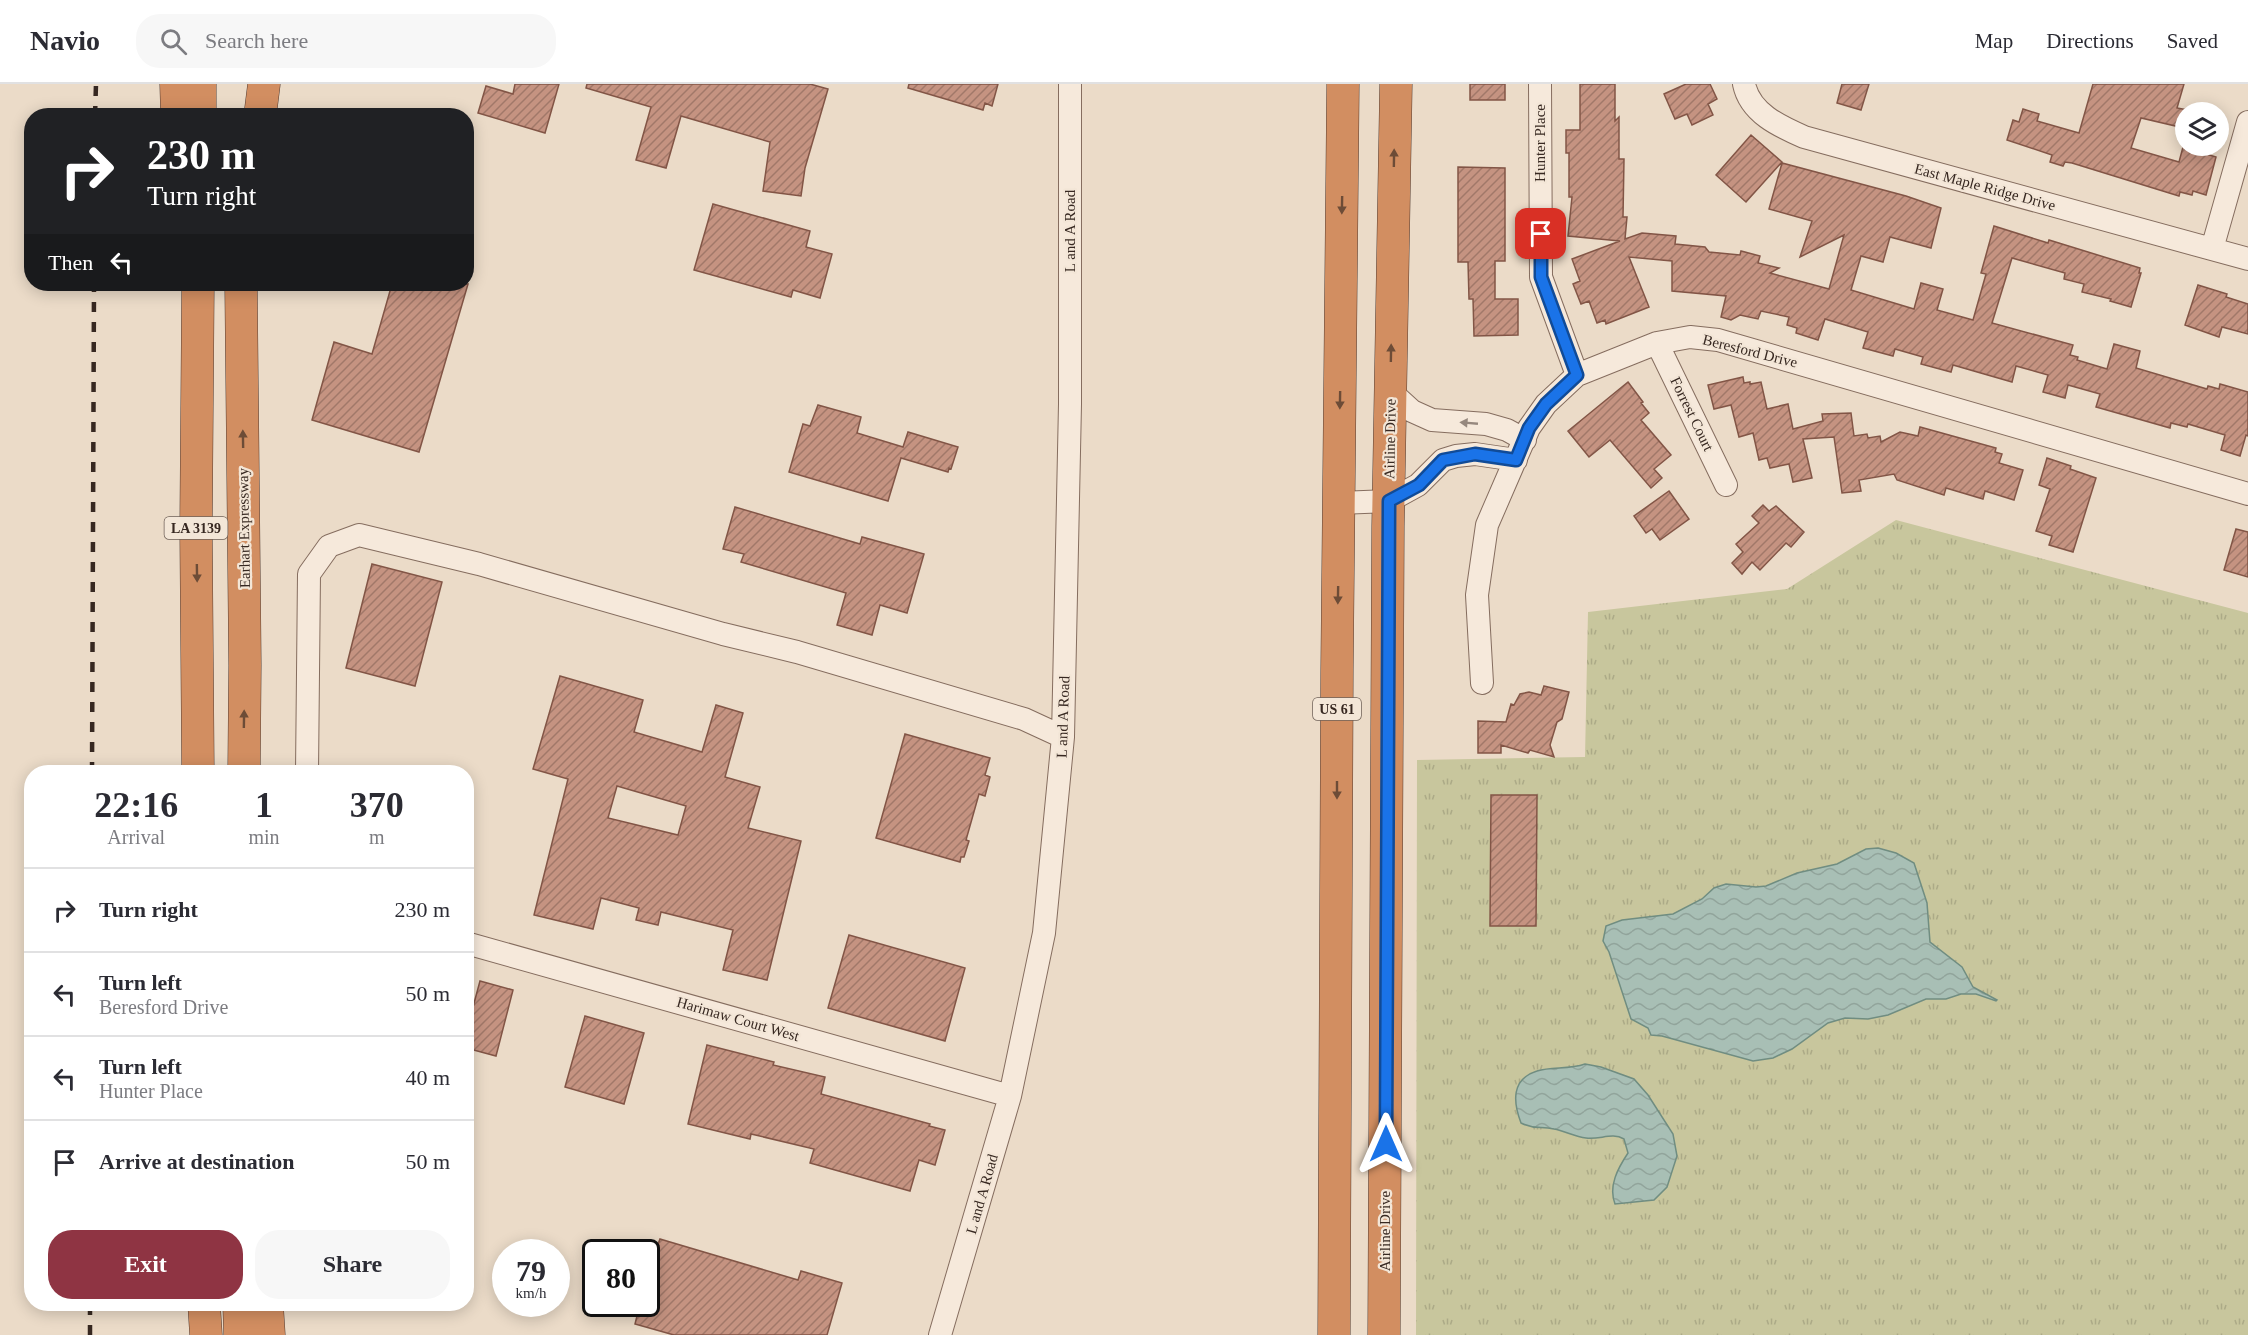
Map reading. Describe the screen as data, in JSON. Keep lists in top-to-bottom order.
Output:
{
  "streets": {
    "highway": [
      "Airline Drive",
      "LA 3139",
      "Earhart Expressway",
      "US 61"
    ],
    "street": [
      "Hunter Place",
      "East Maple Ridge Drive",
      "L and A Road",
      "Beresford Drive",
      "Forrest Court",
      "Harimaw Court West"
    ]
  },
  "crossings": [
    ["Hunter Place", "Beresford Drive"],
    ["L and A Road", "Harimaw Court West"],
    ["Beresford Drive", "Forrest Court"]
  ],
  "page": {
    "header": "Navio",
    "search": "Search here",
    "nav": ["Map", "Directions", "Saved"],
    "turn": ["230 m", "Turn right"],
    "then": "Then",
    "eta": [
      "22:16",
      "Arrival",
      "1",
      "min",
      "370",
      "m"
    ],
    "list": [
      {
        "name": "Turn right",
        "value": "230 m"
      },
      {
        "name": "Turn left",
        "note": "Beresford Drive",
        "value": "50 m"
      },
      {
        "name": "Turn left",
        "note": "Hunter Place",
        "value": "40 m"
      },
      {
        "name": "Arrive at destination",
        "value": "50 m"
      }
    ],
    "buttons": ["Exit", "Share"],
    "speed": "79 km/h",
    "limit": "80"
  }
}
